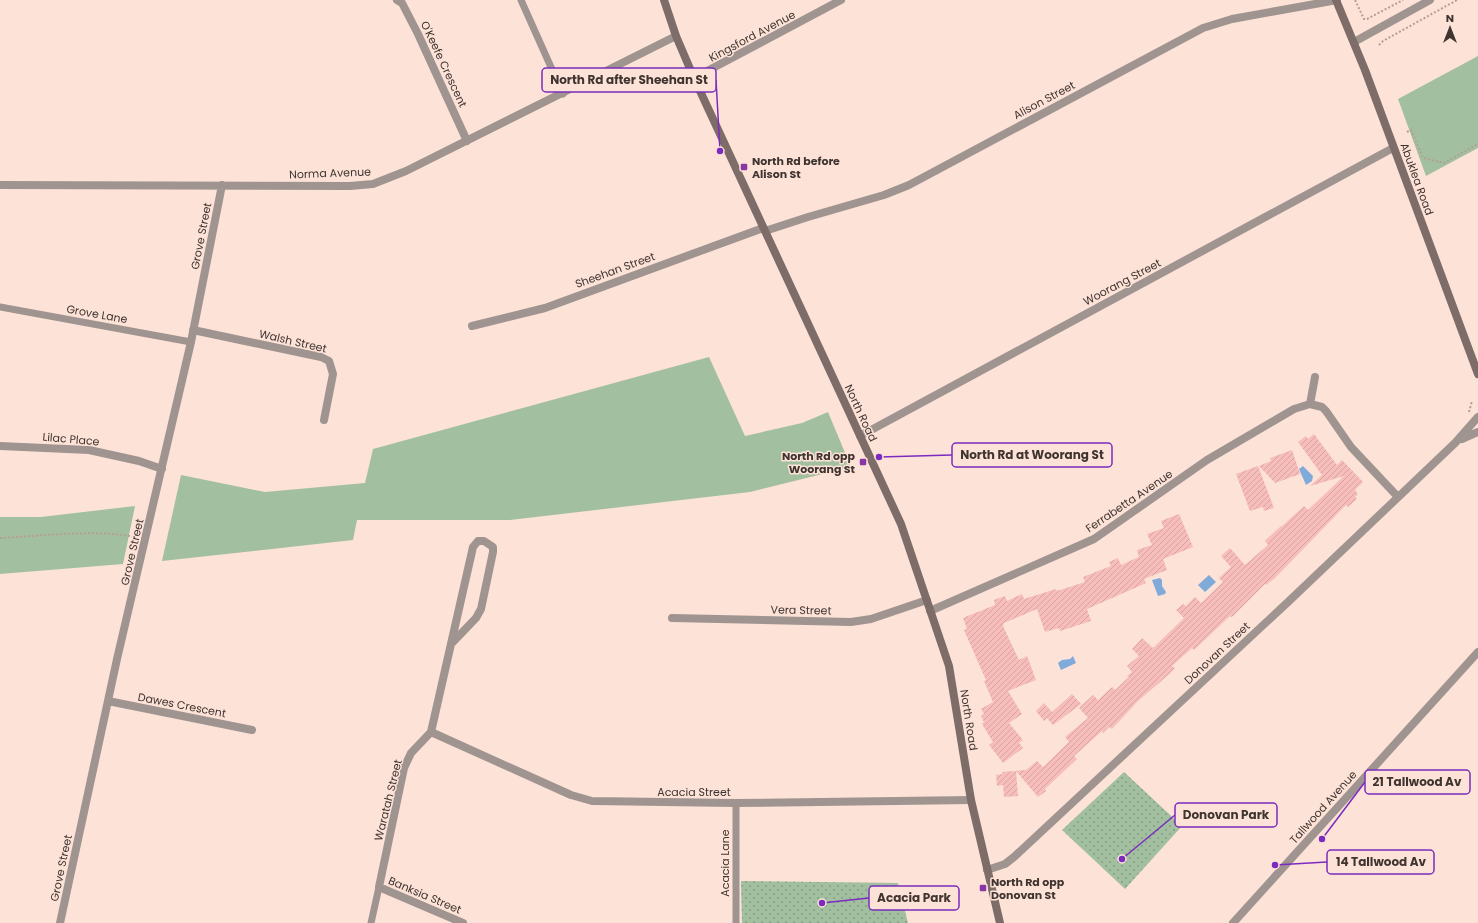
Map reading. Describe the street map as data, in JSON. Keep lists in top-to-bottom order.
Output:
{
  "streets": {
    "street": [
      "Kingsford Avenue",
      "O'Keefe Crescent",
      "Alison Street",
      "Norma Avenue",
      "Abuklea Road",
      "Grove Street",
      "Sheehan Street",
      "Woorang Street",
      "Walsh Street",
      "North Road",
      "Lilac Place",
      "Ferrabetta Avenue",
      "Vera Street",
      "Donovan Street",
      "Dawes Crescent",
      "Acacia Street",
      "Waratah Street",
      "Tallwood Avenue",
      "Banksia Street"
    ],
    "lane": ["Grove Lane", "Acacia Lane"]
  },
  "crossings": [
    ["Kingsford Avenue", "North Road"],
    ["O'Keefe Crescent", "Norma Avenue"],
    ["Alison Street", "Abuklea Road"],
    ["Alison Street", "Sheehan Street"],
    ["Alison Street", "North Road"],
    ["Norma Avenue", "Grove Street"],
    ["Norma Avenue", "North Road"],
    ["Abuklea Road", "Woorang Street"],
    ["Grove Street", "Grove Lane"],
    ["Grove Street", "Walsh Street"],
    ["Grove Street", "Lilac Place"],
    ["Grove Street", "Dawes Crescent"],
    ["Sheehan Street", "North Road"],
    ["Woorang Street", "North Road"],
    ["North Road", "Ferrabetta Avenue"],
    ["North Road", "Vera Street"],
    ["North Road", "Donovan Street"],
    ["North Road", "Acacia Street"],
    ["Acacia Street", "Waratah Street"],
    ["Acacia Street", "Acacia Lane"],
    ["Waratah Street", "Banksia Street"]
  ],
  "places": {
    "other": [
      "North Rd after Sheehan St",
      "North Rd at Woorang St",
      "21 Tallwood Av",
      "Donovan Park",
      "14 Tallwood Av",
      "Acacia Park"
    ],
    "transit": ["North Rd before Alison St", "North Rd opp Woorang St", "North Rd opp Donovan St"]
  },
  "north": "top"
}
